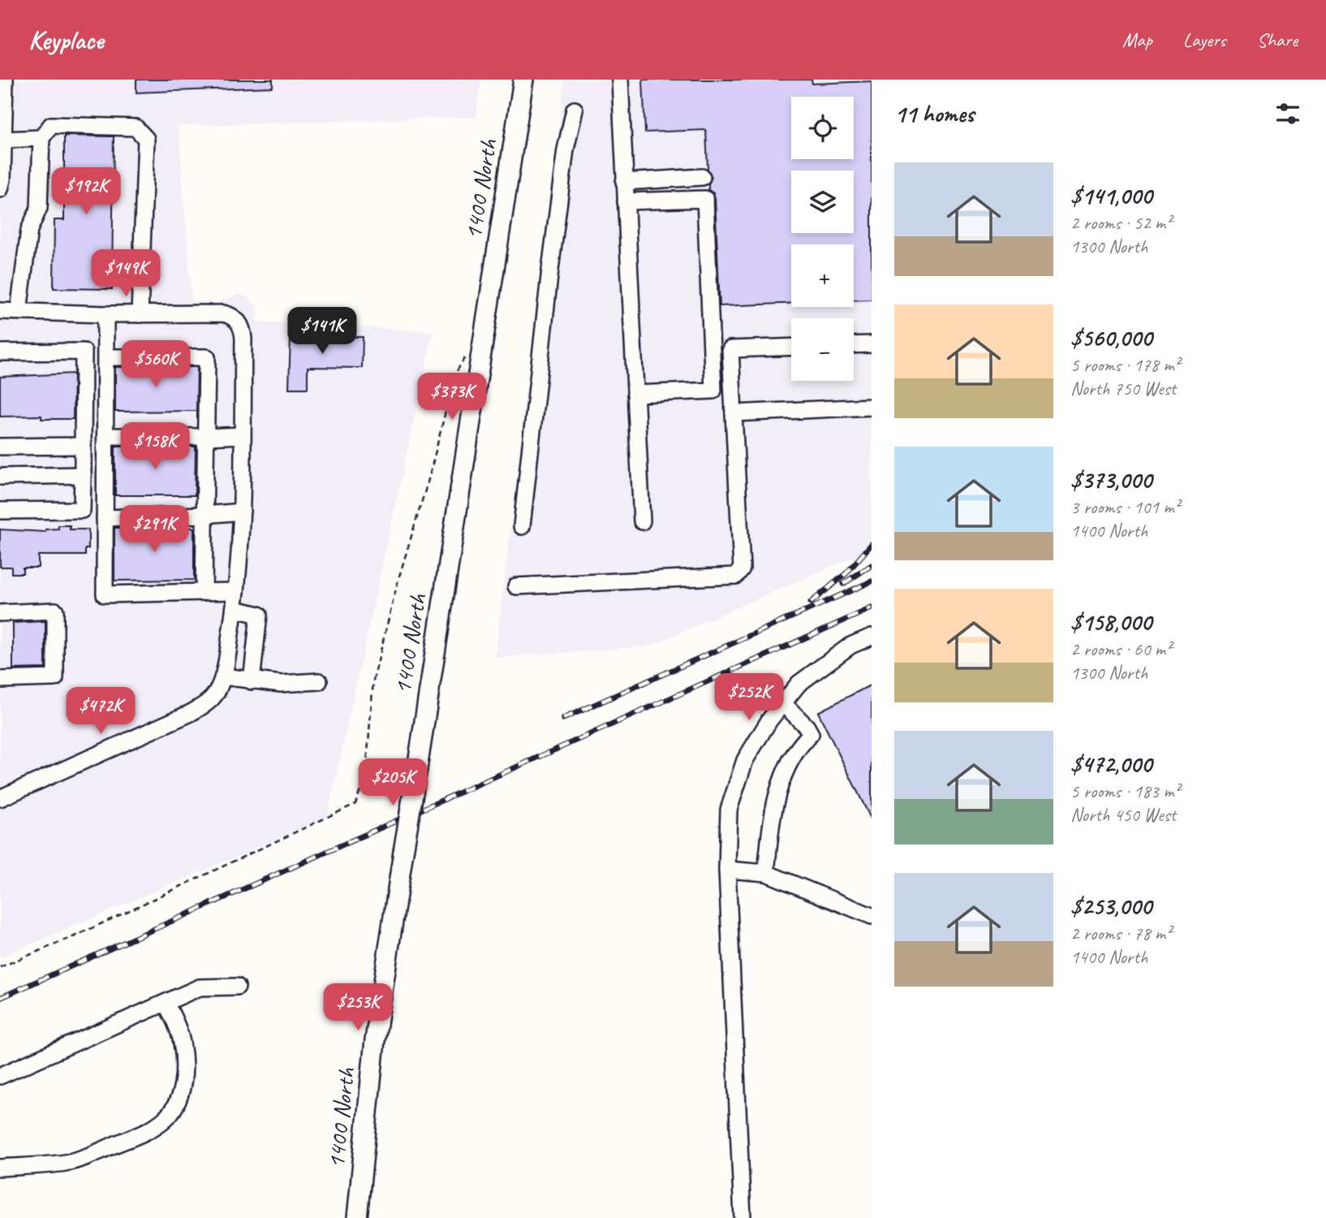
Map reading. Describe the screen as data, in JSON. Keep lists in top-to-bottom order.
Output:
{
  "streets": {
    "main road": ["1400 North"]
  },
  "page": {
    "header": "Keyplace",
    "nav": ["Map", "Layers", "Share"],
    "heading": "11 homes",
    "map_buttons": ["+", "−"],
    "list": [
      {
        "name": "$141,000",
        "note": "2 rooms · 52 m² · 1300 North"
      },
      {
        "name": "$560,000",
        "note": "5 rooms · 178 m² · North 750 West"
      },
      {
        "name": "$373,000",
        "note": "3 rooms · 101 m² · 1400 North"
      },
      {
        "name": "$158,000",
        "note": "2 rooms · 60 m² · 1300 North"
      },
      {
        "name": "$472,000",
        "note": "5 rooms · 183 m² · North 450 West"
      },
      {
        "name": "$253,000",
        "note": "2 rooms · 78 m² · 1400 North"
      }
    ],
    "price": [
      "$192K",
      "$149K",
      "$141K",
      "$560K",
      "$373K",
      "$158K",
      "$291K",
      "$252K",
      "$472K",
      "$205K",
      "$253K"
    ]
  }
}
